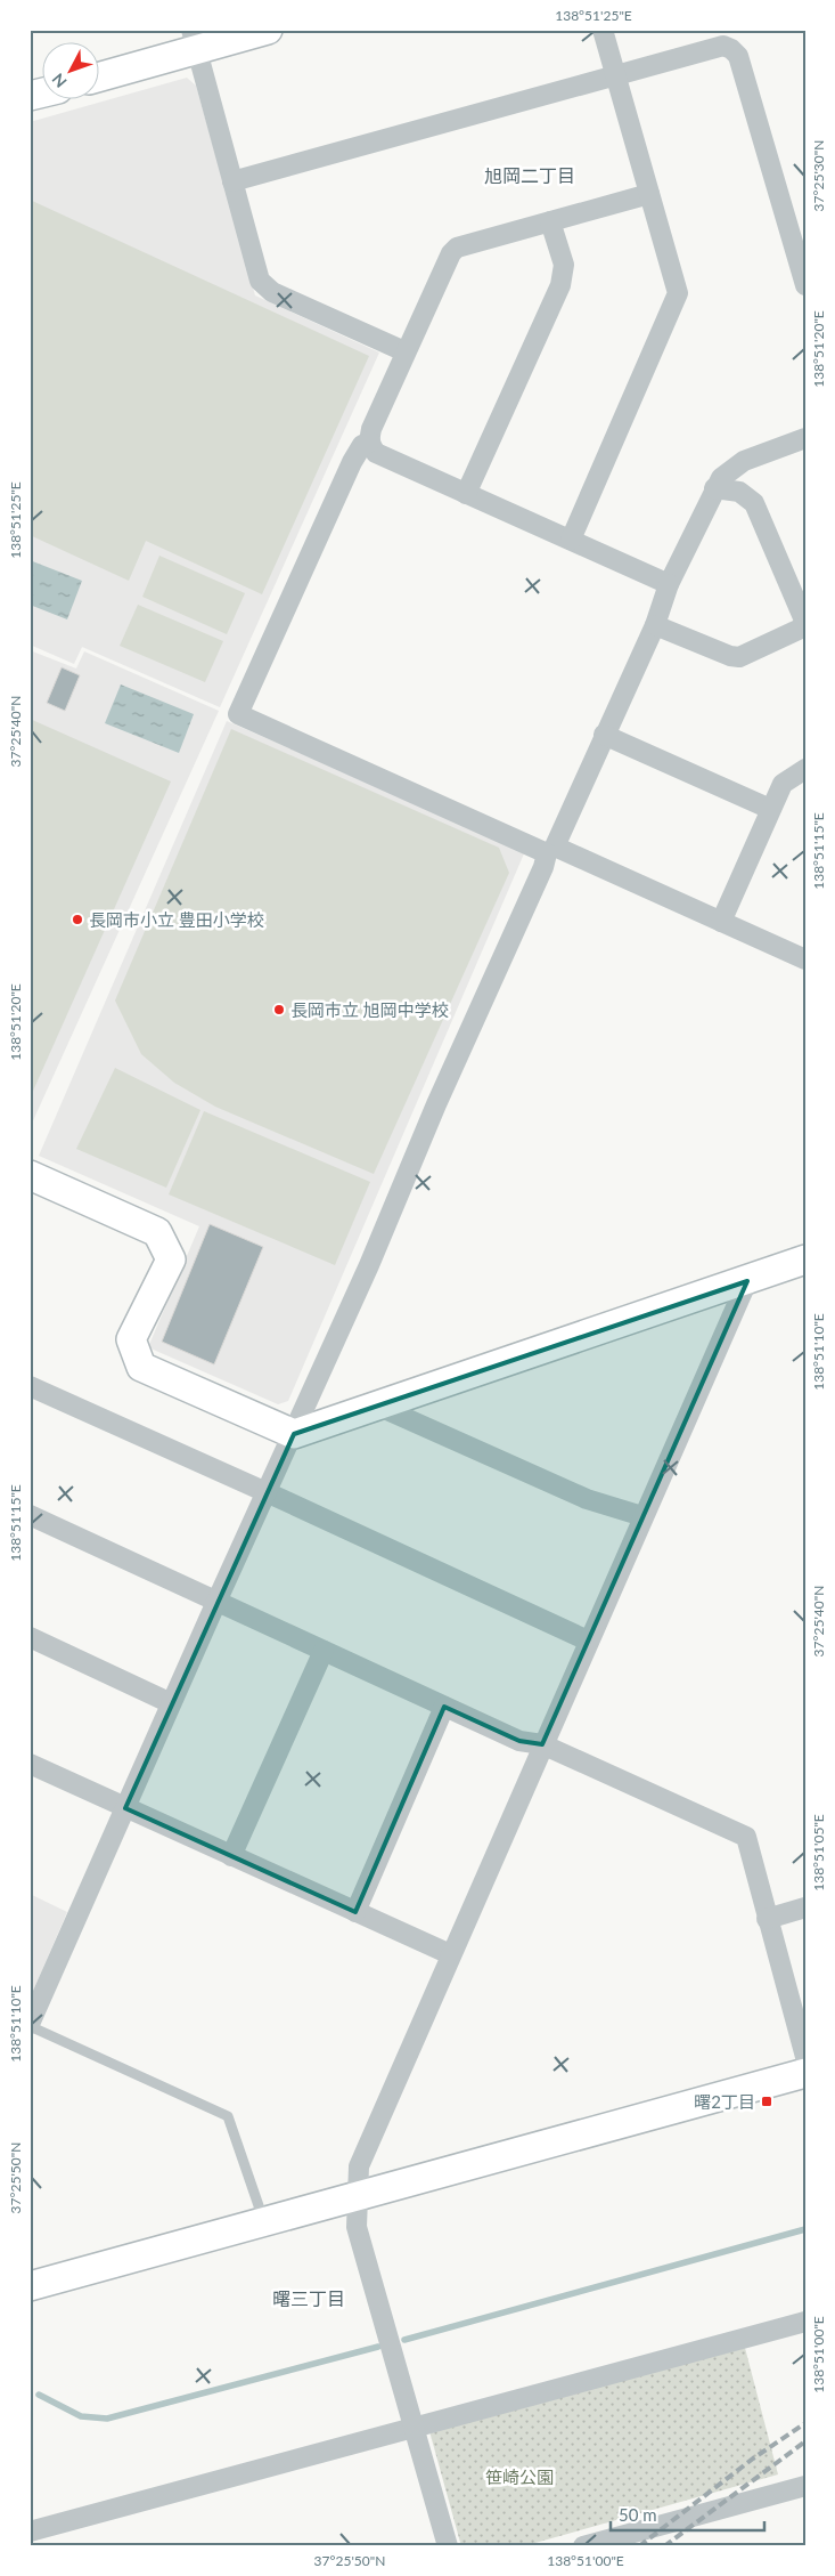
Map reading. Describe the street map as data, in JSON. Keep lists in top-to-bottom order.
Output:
{
  "districts": ["旭岡二丁目", "曙三丁目"],
  "parks": ["笹崎公園"],
  "places": {
    "other": ["長岡市小立 豊田小学校", "長岡市立 旭岡中学校"],
    "transit": ["曙2丁目"]
  },
  "scale_bar": "50 m",
  "north": "bottom left",
  "coordinates": [
    "138°51'25\"E",
    "37°25'30\"N",
    "138°51'20\"E",
    "37°25'40\"N",
    "138°51'15\"E",
    "138°51'10\"E",
    "138°51'05\"E",
    "37°25'50\"N",
    "138°51'00\"E"
  ]
}
